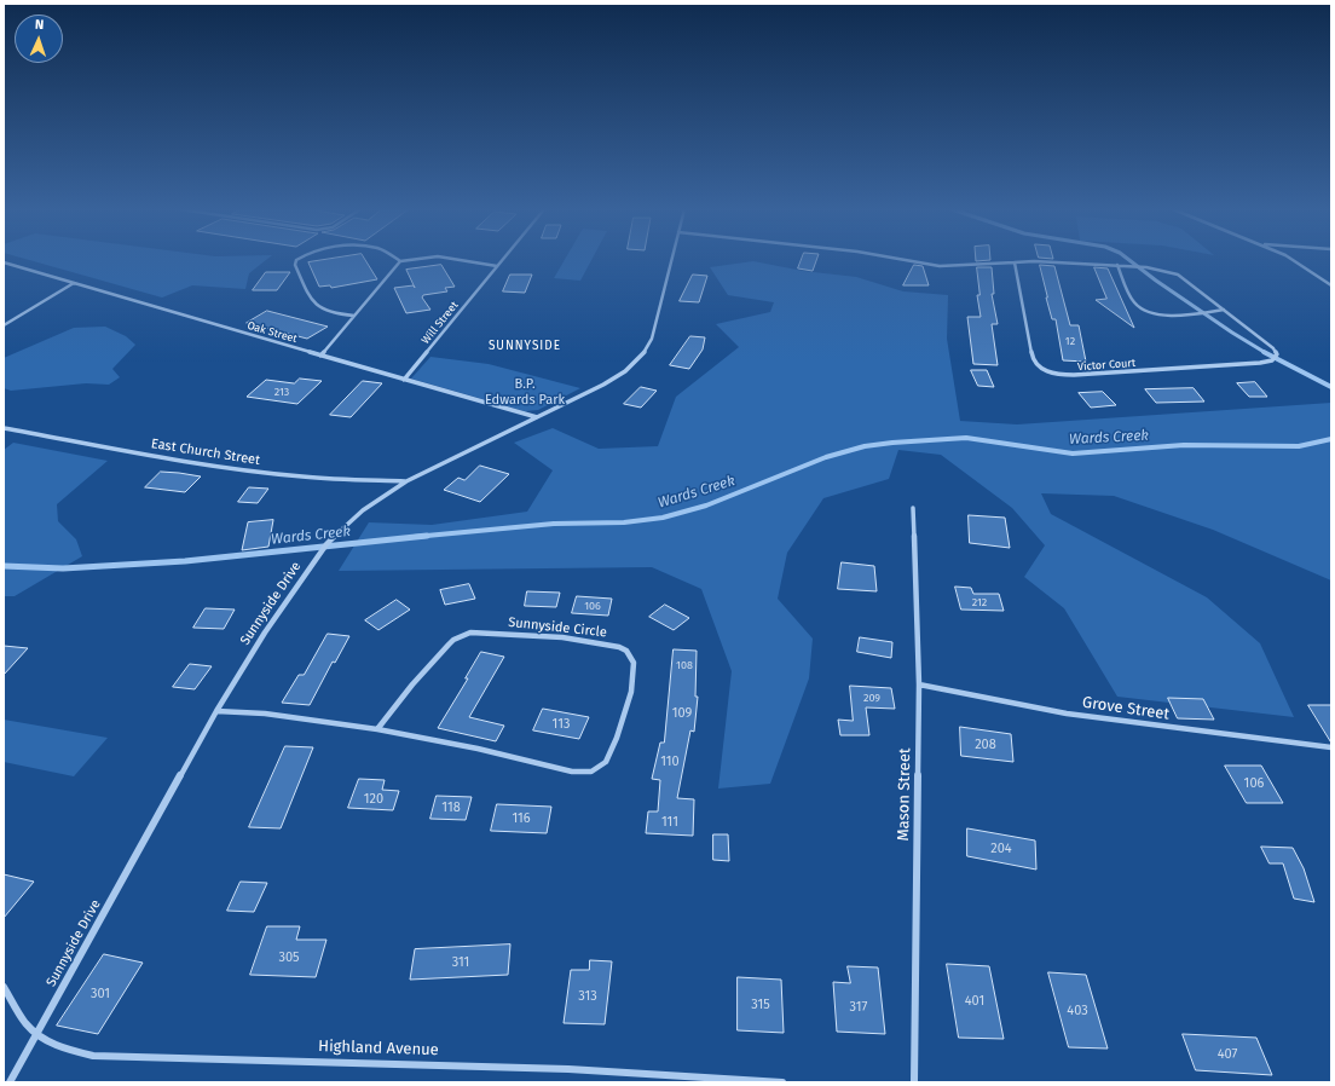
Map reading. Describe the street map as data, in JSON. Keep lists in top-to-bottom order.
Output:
{
  "streets": {
    "street": [
      "Will Street",
      "Oak Street",
      "Victor Court",
      "East Church Street",
      "Sunnyside Drive",
      "Sunnyside Circle",
      "Grove Street",
      "Mason Street",
      "Highland Avenue"
    ]
  },
  "crossings": [
    ["Will Street", "Oak Street"],
    ["Oak Street", "Sunnyside Drive"],
    ["East Church Street", "Sunnyside Drive"],
    ["Sunnyside Drive", "Sunnyside Circle"],
    ["Sunnyside Drive", "Highland Avenue"],
    ["Grove Street", "Mason Street"]
  ],
  "districts": ["SUNNYSIDE"],
  "water": ["Wards Creek"],
  "parks": ["B.P. Edwards Park"],
  "house_numbers": [
    "12",
    "213",
    "212",
    "106",
    "108",
    "209",
    "109",
    "113",
    "208",
    "110",
    "106",
    "120",
    "118",
    "116",
    "111",
    "204",
    "305",
    "311",
    "301",
    "313",
    "401",
    "315",
    "317",
    "403",
    "407"
  ],
  "north": "top"
}
